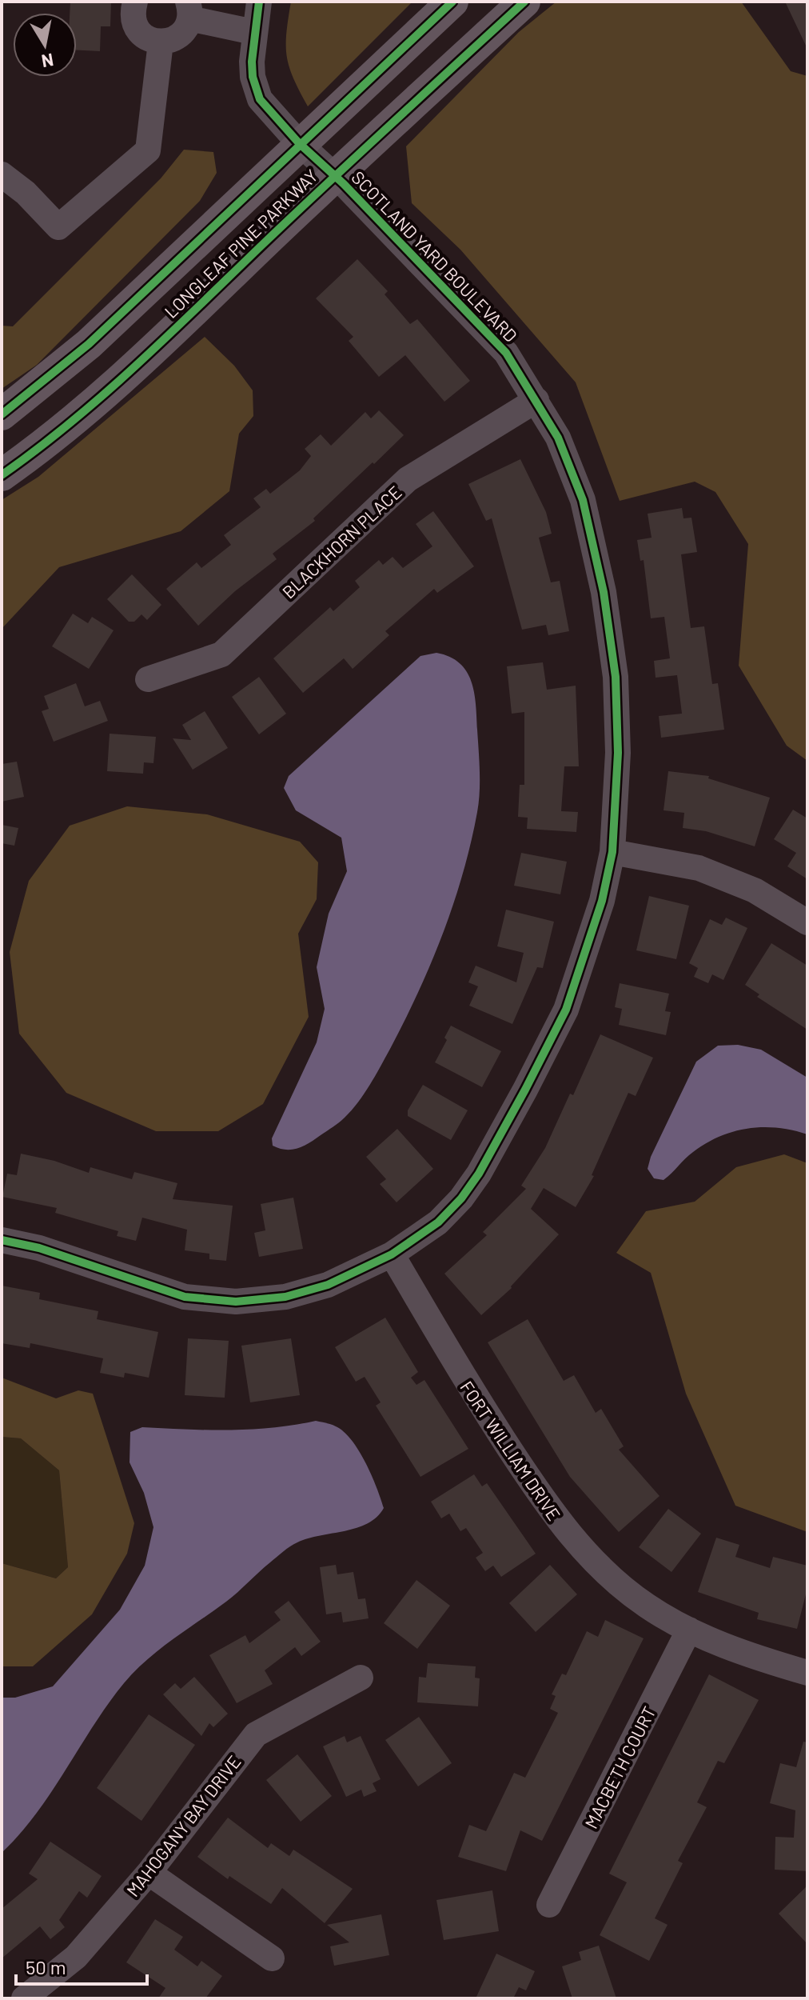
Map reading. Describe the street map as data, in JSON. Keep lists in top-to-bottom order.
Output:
{
  "streets": {
    "main road": ["LONGLEAF PINE PARKWAY"],
    "street": [
      "SCOTLAND YARD BOULEVARD",
      "BLACKHORN PLACE",
      "FORT WILLIAM DRIVE",
      "MACBETH COURT",
      "MAHOGANY BAY DRIVE"
    ]
  },
  "crossings": [
    ["LONGLEAF PINE PARKWAY", "SCOTLAND YARD BOULEVARD"],
    ["SCOTLAND YARD BOULEVARD", "BLACKHORN PLACE"],
    ["SCOTLAND YARD BOULEVARD", "FORT WILLIAM DRIVE"],
    ["FORT WILLIAM DRIVE", "MACBETH COURT"]
  ],
  "scale_bar": "50 m",
  "north": "bottom"
}
